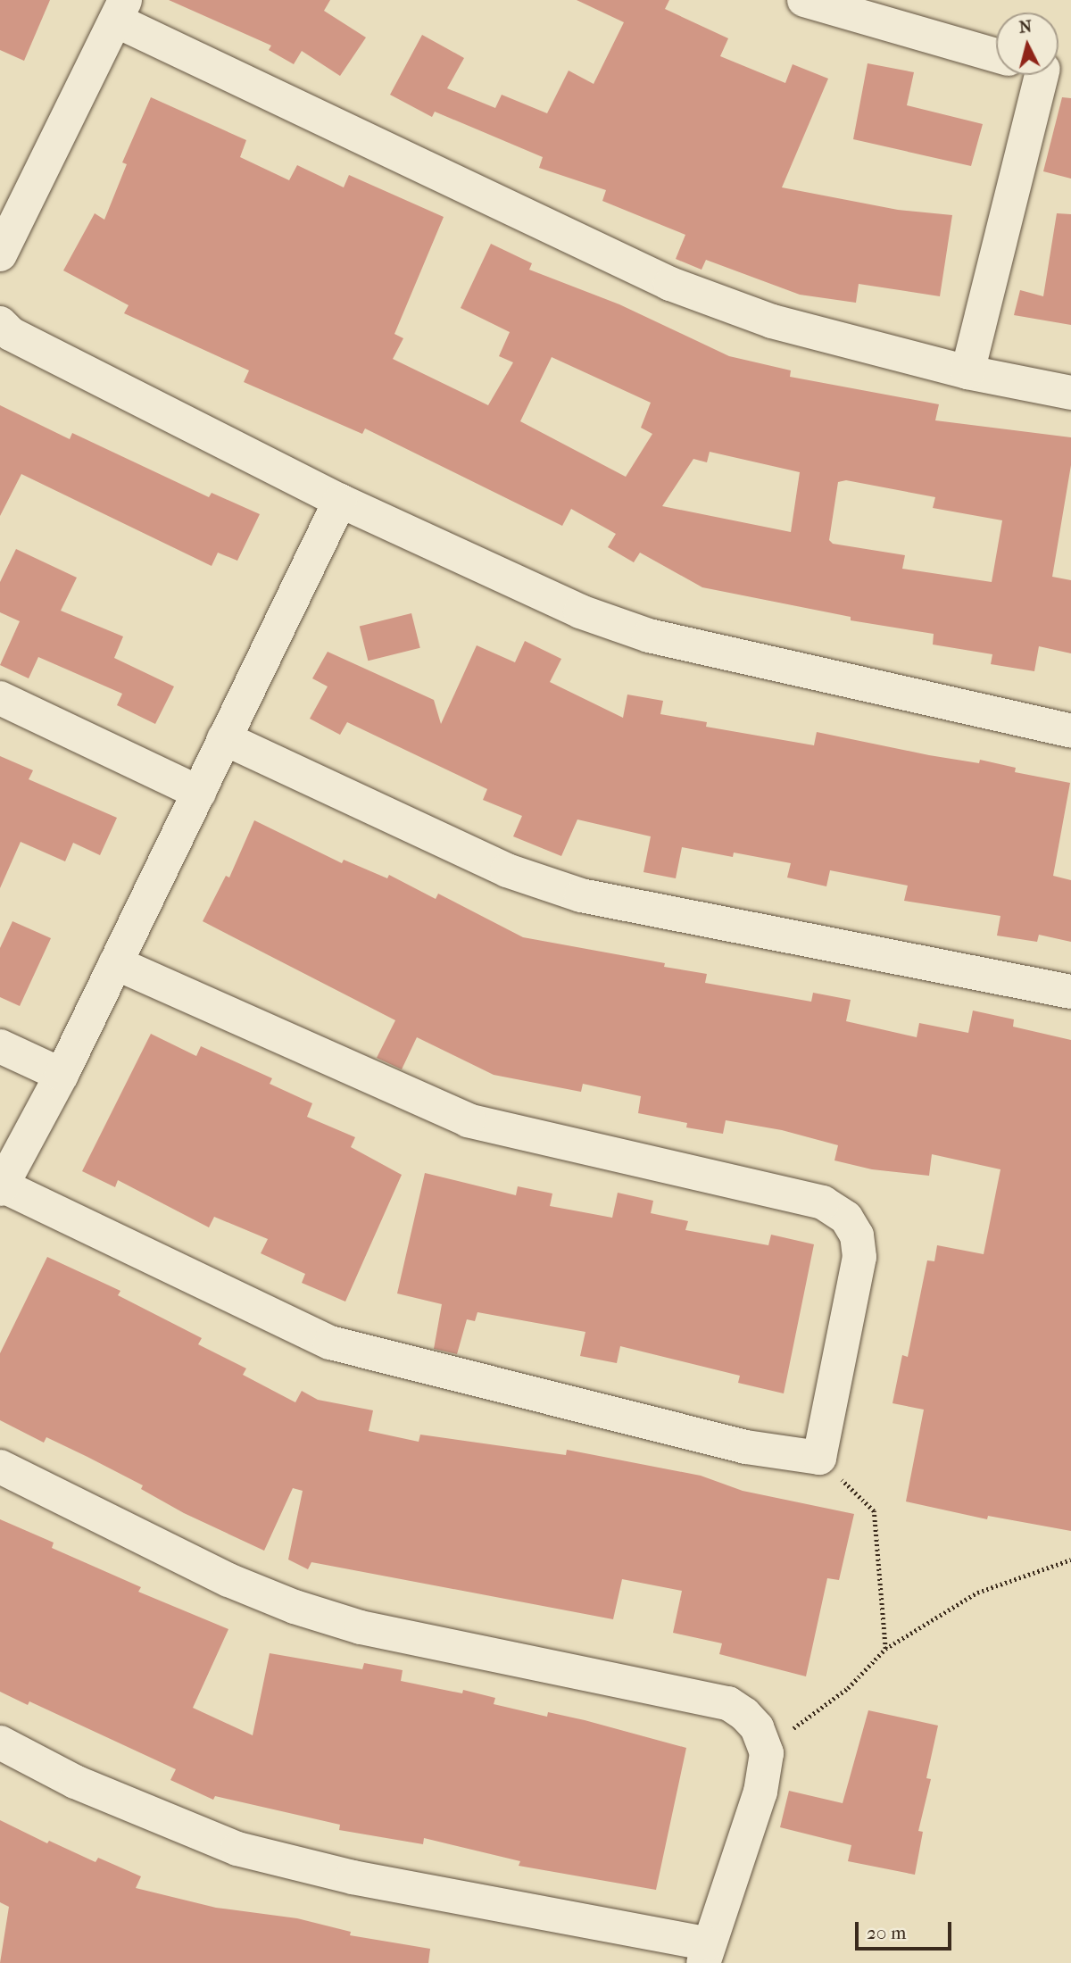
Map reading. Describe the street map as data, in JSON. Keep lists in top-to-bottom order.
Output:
{
  "scale_bar": "20 m",
  "north": "top"
}
